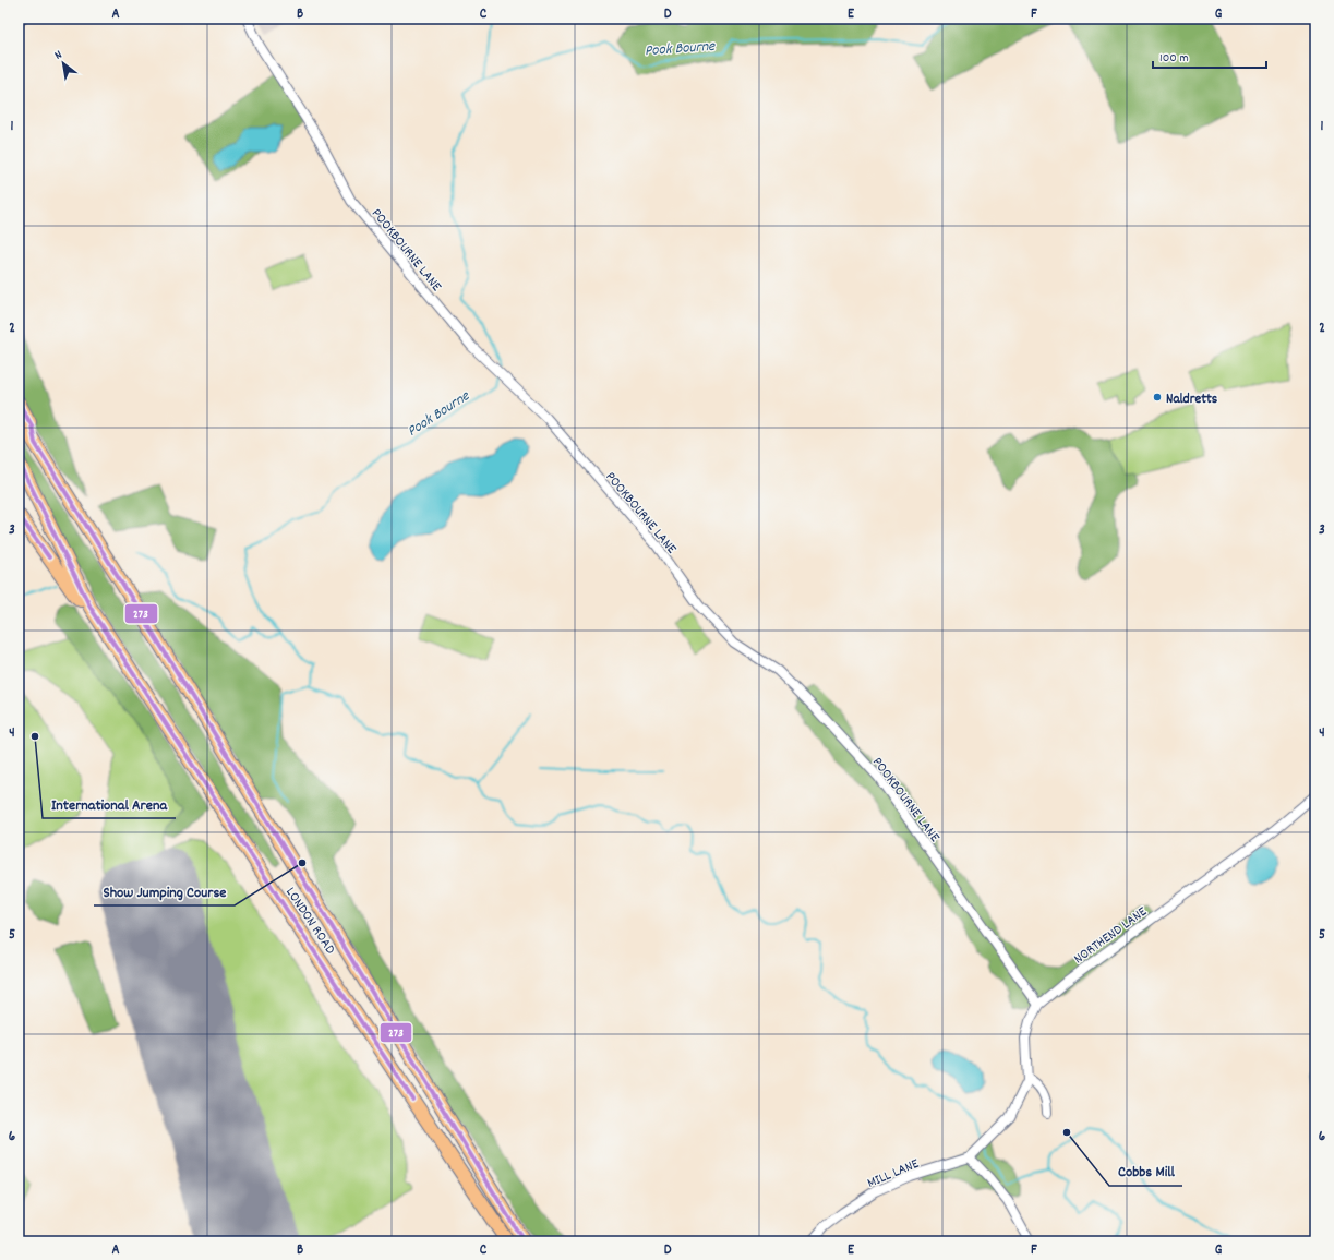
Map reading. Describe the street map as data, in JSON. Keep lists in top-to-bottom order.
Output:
{
  "streets": {
    "highway": ["LONDON ROAD"],
    "street": ["POOKBOURNE LANE", "NORTHEND LANE", "MILL LANE"]
  },
  "crossings": [
    ["POOKBOURNE LANE", "NORTHEND LANE"],
    ["NORTHEND LANE", "MILL LANE"]
  ],
  "water": ["Pook Bourne"],
  "places": [
    "Naldretts",
    "International Arena",
    "Show Jumping Course",
    "Cobbs Mill"
  ],
  "lines": ["transit line 273"],
  "scale_bar": "100 m",
  "north": "top left",
  "grid": {
    "columns": [
      "A",
      "B",
      "C",
      "D",
      "E",
      "F",
      "G"
    ],
    "rows": [
      "1",
      "2",
      "3",
      "4",
      "5",
      "6"
    ]
  }
}
